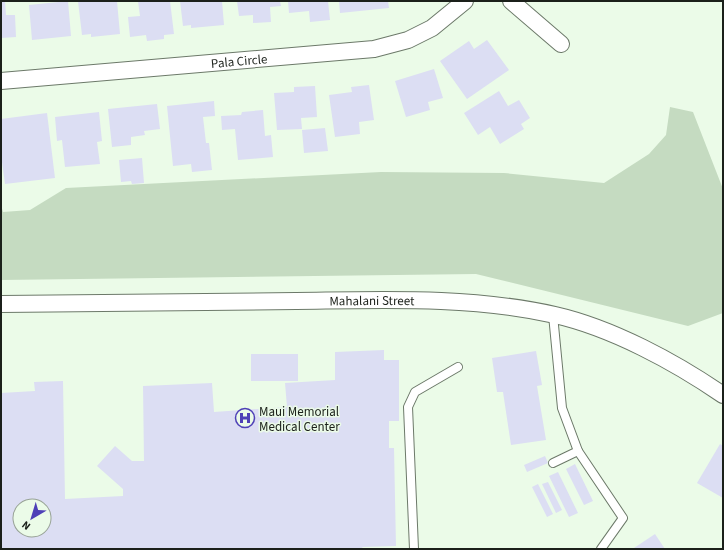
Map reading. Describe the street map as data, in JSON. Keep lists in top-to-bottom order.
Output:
{
  "streets": {
    "street": ["Pala Circle", "Mahalani Street"]
  },
  "places": {
    "hospital": ["Maui Memorial Medical Center"]
  },
  "north": "bottom left"
}
